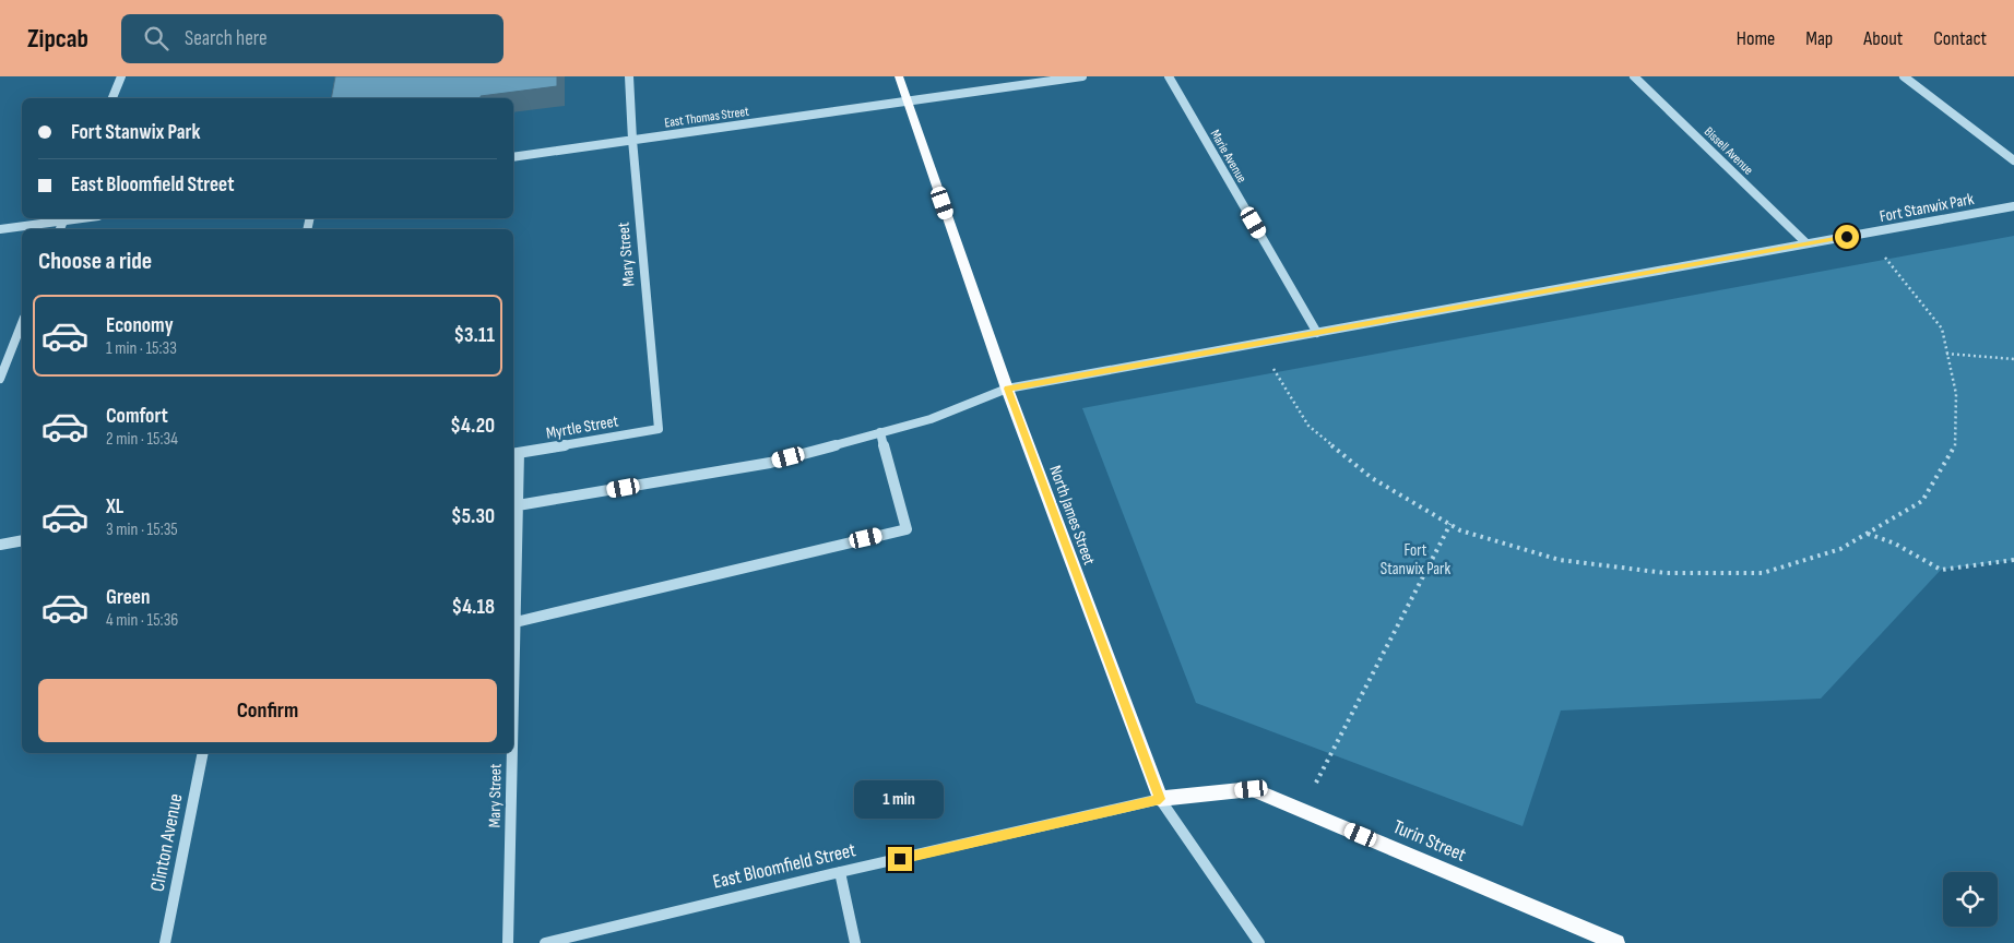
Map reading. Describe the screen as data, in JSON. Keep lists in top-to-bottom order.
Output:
{
  "streets": {
    "main road": ["North James Street", "Turin Street"],
    "street": [
      "East Thomas Street",
      "Bissell Avenue",
      "Marie Avenue",
      "Fort Stanwix Park",
      "Mary Street",
      "Myrtle Street",
      "Clinton Avenue",
      "East Bloomfield Street"
    ]
  },
  "crossings": [
    ["East Thomas Street", "Mary Street"],
    ["East Thomas Street", "North James Street"],
    ["Bissell Avenue", "Fort Stanwix Park"],
    ["Marie Avenue", "Fort Stanwix Park"],
    ["Fort Stanwix Park", "Mary Street"],
    ["Fort Stanwix Park", "North James Street"],
    ["Mary Street", "Myrtle Street"],
    ["North James Street", "Turin Street"],
    ["North James Street", "East Bloomfield Street"],
    ["Turin Street", "East Bloomfield Street"]
  ],
  "parks": ["Fort Stanwix Park"],
  "page": {
    "header": "Zipcab",
    "search": "Search here",
    "nav": [
      "Home",
      "Map",
      "About",
      "Contact"
    ],
    "banner": ["Fort Stanwix Park", "East Bloomfield Street"],
    "heading": "Choose a ride",
    "list": [
      {
        "name": "Economy",
        "note": "1 min · 15:33",
        "value": "$3.11"
      },
      {
        "name": "Comfort",
        "note": "2 min · 15:34",
        "value": "$4.20"
      },
      {
        "name": "XL",
        "note": "3 min · 15:35",
        "value": "$5.30"
      },
      {
        "name": "Green",
        "note": "4 min · 15:36",
        "value": "$4.18"
      }
    ],
    "buttons": "Confirm",
    "bubble": "1 min"
  }
}
